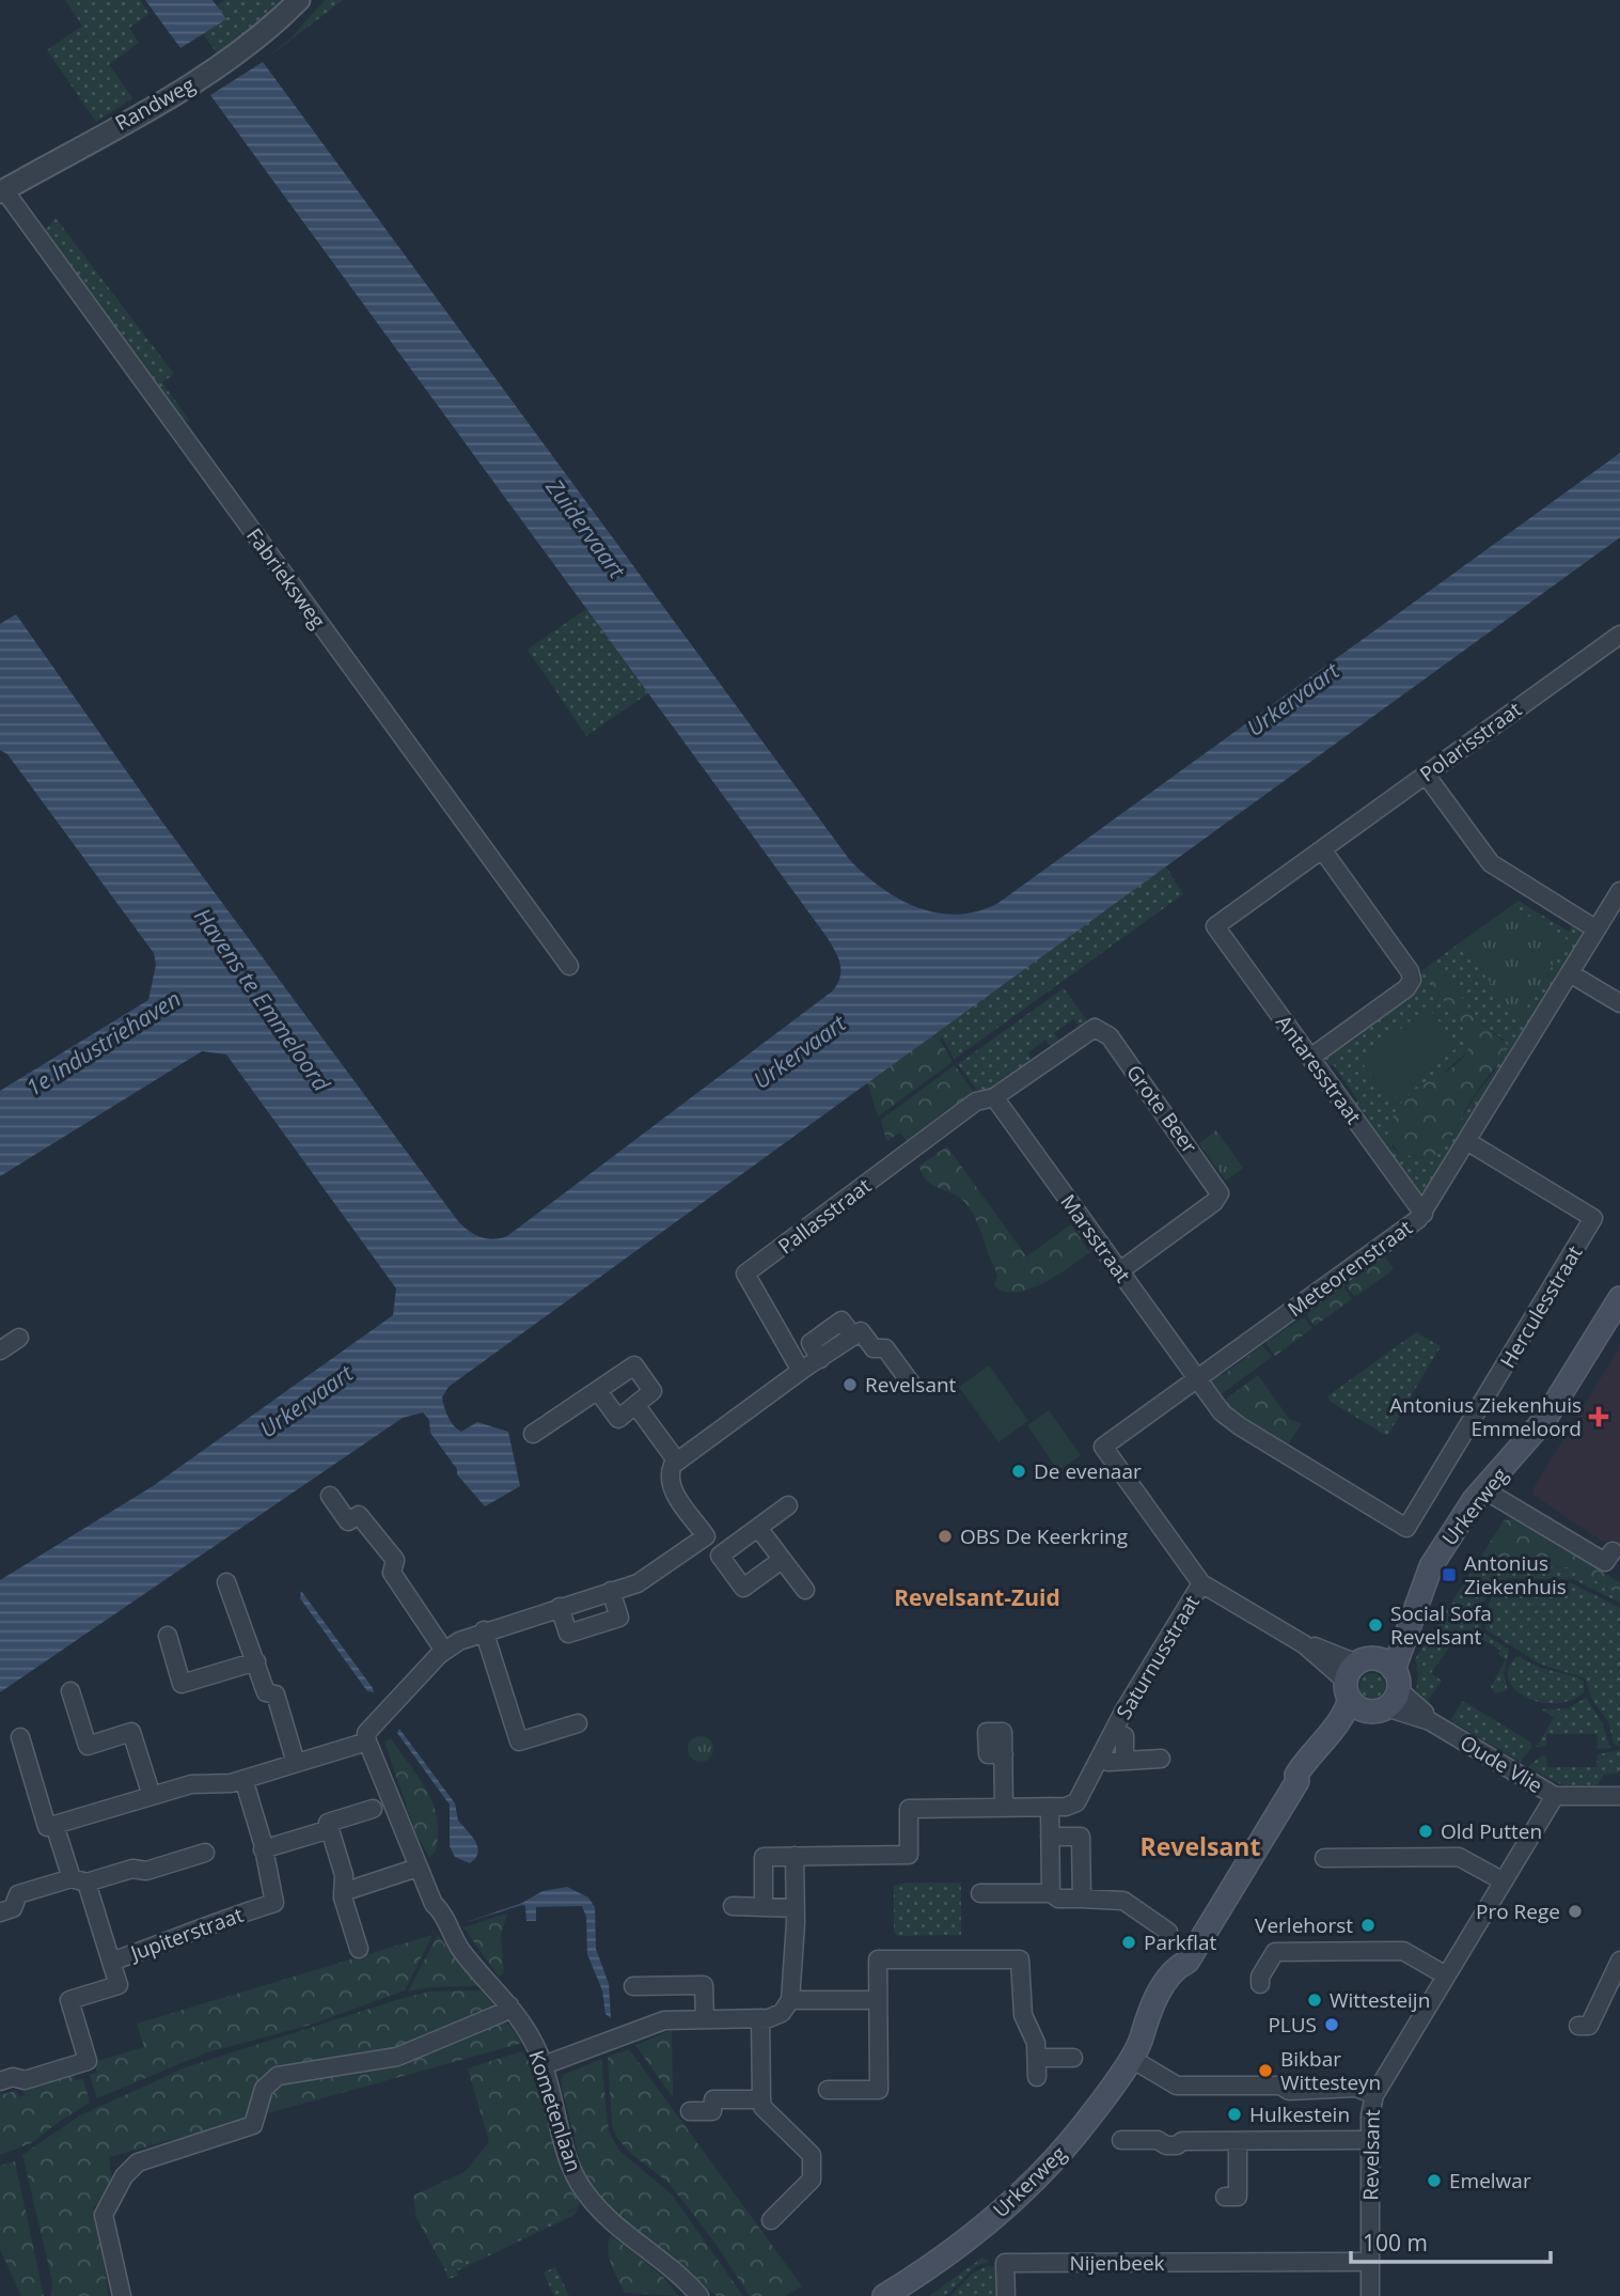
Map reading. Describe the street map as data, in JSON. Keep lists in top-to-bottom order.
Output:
{
  "streets": {
    "main road": ["Urkerweg"],
    "street": [
      "Randweg",
      "Fabrieksweg",
      "Polarisstraat",
      "Antaresstraat",
      "Grote Beer",
      "Pallasstraat",
      "Marsstraat",
      "Meteorenstraat",
      "Herculesstraat",
      "Saturnusstraat",
      "Oude Vlie",
      "Jupiterstraat",
      "Kometenlaan",
      "Revelsant",
      "Nijenbeek"
    ]
  },
  "crossings": [
    ["Randweg", "Fabrieksweg"],
    ["Polarisstraat", "Antaresstraat"],
    ["Antaresstraat", "Meteorenstraat"],
    ["Grote Beer", "Pallasstraat"],
    ["Grote Beer", "Marsstraat"],
    ["Pallasstraat", "Marsstraat"],
    ["Marsstraat", "Meteorenstraat"],
    ["Marsstraat", "Herculesstraat"],
    ["Meteorenstraat", "Herculesstraat"],
    ["Meteorenstraat", "Saturnusstraat"],
    ["Meteorenstraat", "Oude Vlie"],
    ["Urkerweg", "Oude Vlie"],
    ["Saturnusstraat", "Oude Vlie"],
    ["Oude Vlie", "Revelsant"],
    ["Revelsant", "Nijenbeek"]
  ],
  "districts": ["Revelsant-Zuid", "Revelsant"],
  "water": [
    "Zuidervaart",
    "Urkervaart",
    "Havens te Emmeloord",
    "1e Industriehaven"
  ],
  "places": {
    "other": [
      "Revelsant",
      "De evenaar",
      "OBS De Keerkring",
      "Social Sofa Revelsant",
      "Old Putten",
      "Pro Rege",
      "Verlehorst",
      "Parkflat",
      "Wittesteijn",
      "PLUS",
      "Bikbar Wittesteyn",
      "Hulkestein",
      "Emelwar"
    ],
    "health": ["Antonius Ziekenhuis Emmeloord"],
    "transit": ["Antonius Ziekenhuis"]
  },
  "scale_bar": "100 m"
}
